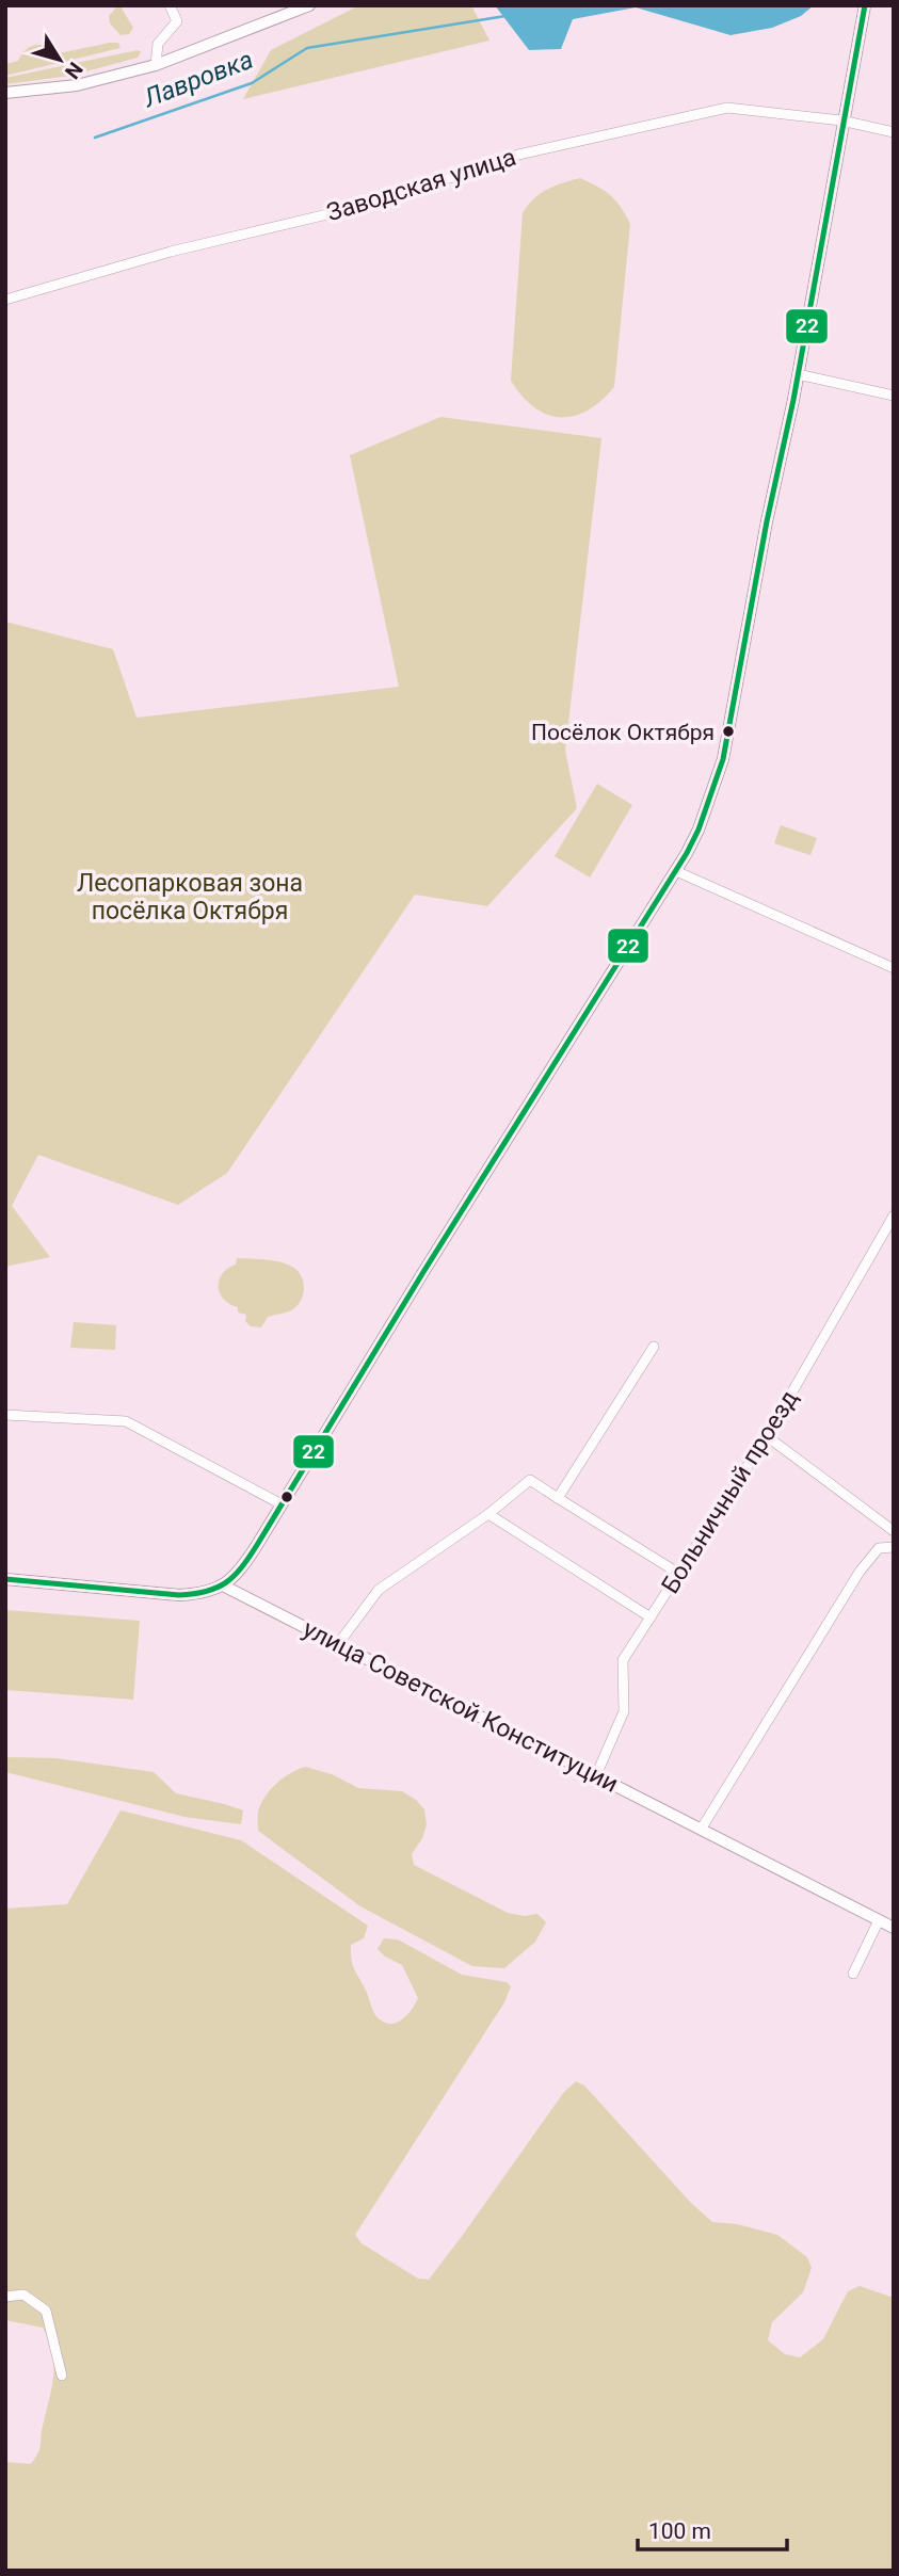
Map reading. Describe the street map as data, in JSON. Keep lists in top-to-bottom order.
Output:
{
  "streets": {
    "street": ["Заводская улица", "Больничный проезд", "улица Советской Конституции"]
  },
  "crossings": [
    ["Больничный проезд", "улица Советской Конституции"]
  ],
  "water": ["Лавровка"],
  "parks": ["Лесопарковая зона посёлка Октября"],
  "places": ["Посёлок Октября"],
  "lines": ["transit line 22"],
  "scale_bar": "100 m",
  "north": "bottom right"
}
